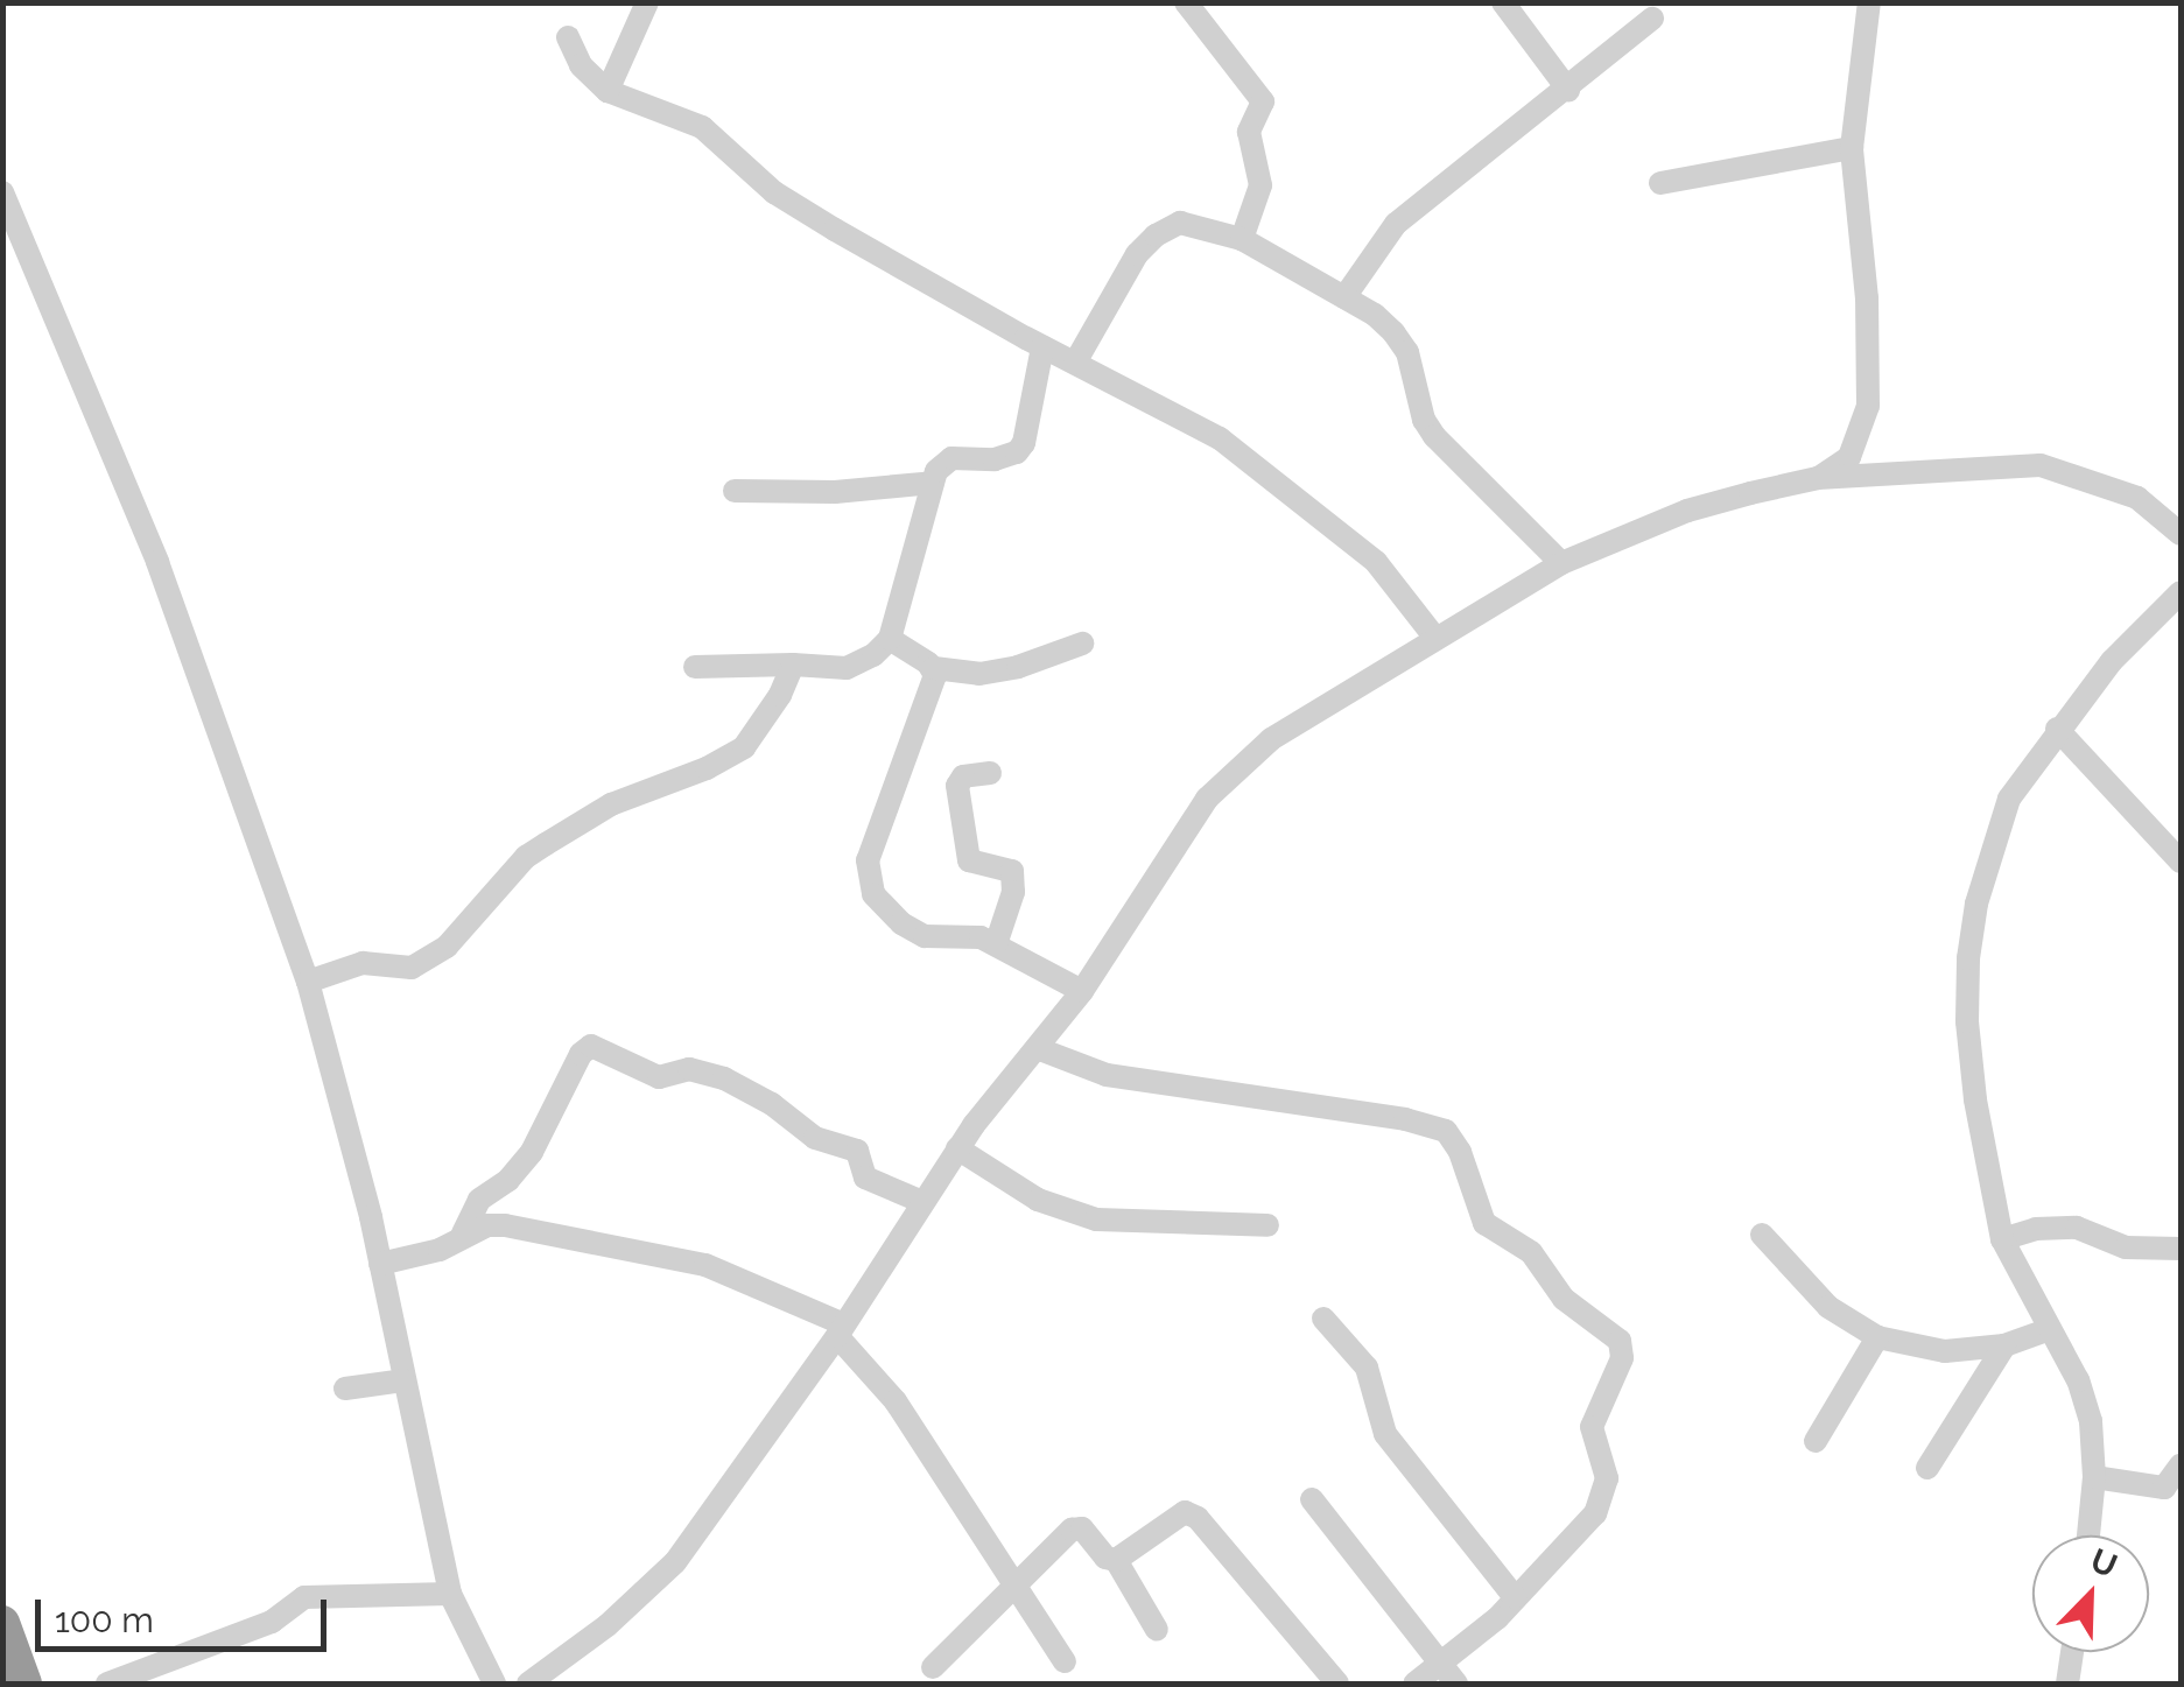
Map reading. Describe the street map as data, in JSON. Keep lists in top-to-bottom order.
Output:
{
  "scale_bar": "100 m",
  "north": "top right"
}
